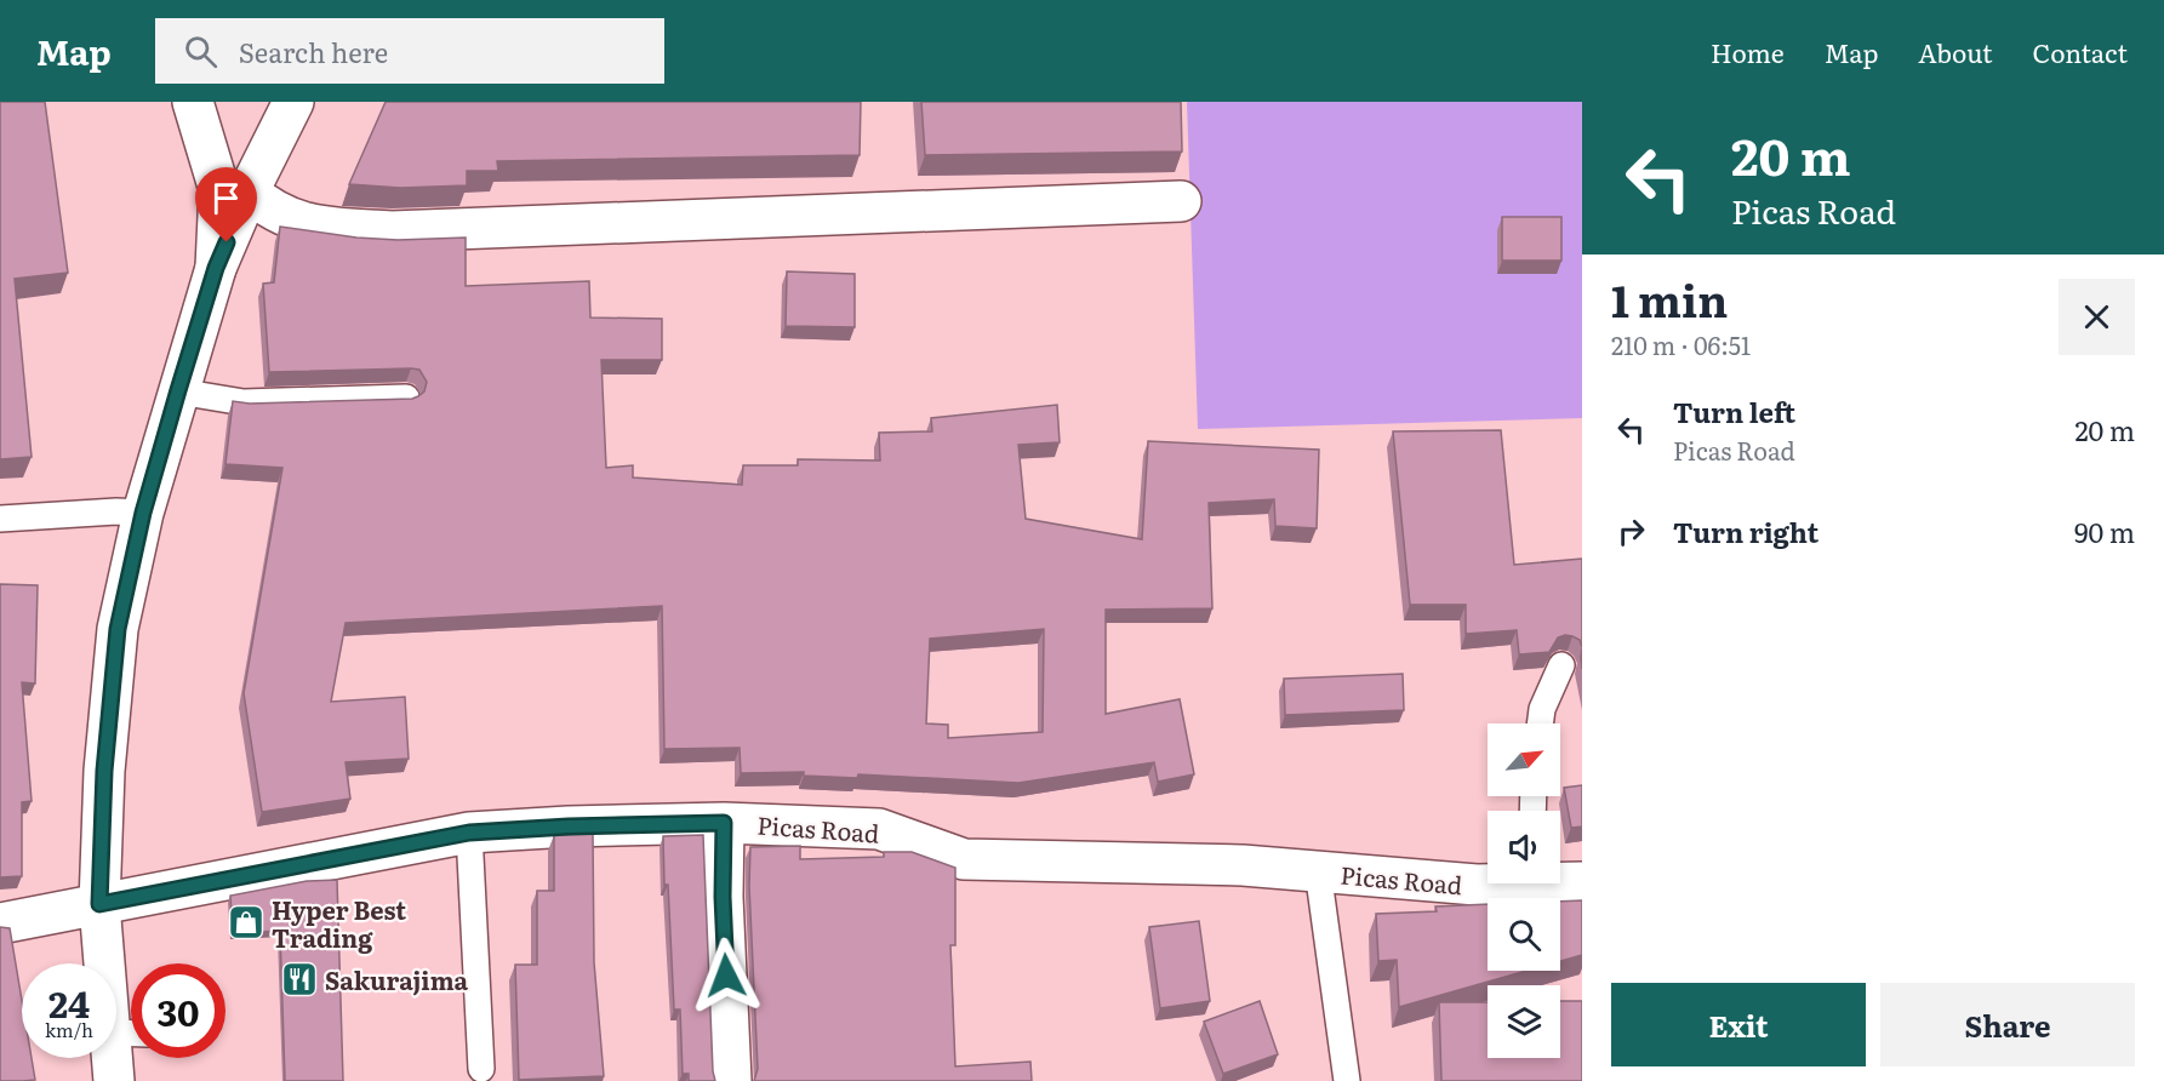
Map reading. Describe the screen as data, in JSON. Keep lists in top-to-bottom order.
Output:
{
  "streets": {
    "street": ["Picas Road"]
  },
  "places": {
    "shop": ["Hyper Best Trading"],
    "restaurant": ["Sakurajima"]
  },
  "north": "top right",
  "page": {
    "header": "Map",
    "search": "Search here",
    "nav": [
      "Home",
      "Map",
      "About",
      "Contact"
    ],
    "turn": ["20 m", "Picas Road"],
    "heading": ["1 min", "210 m · 06:51"],
    "list": [
      {
        "name": "Turn left",
        "note": "Picas Road",
        "value": "20 m"
      },
      {
        "name": "Turn right",
        "value": "90 m"
      }
    ],
    "speed": "24 km/h",
    "limit": "30",
    "buttons": ["Exit", "Share"]
  }
}
